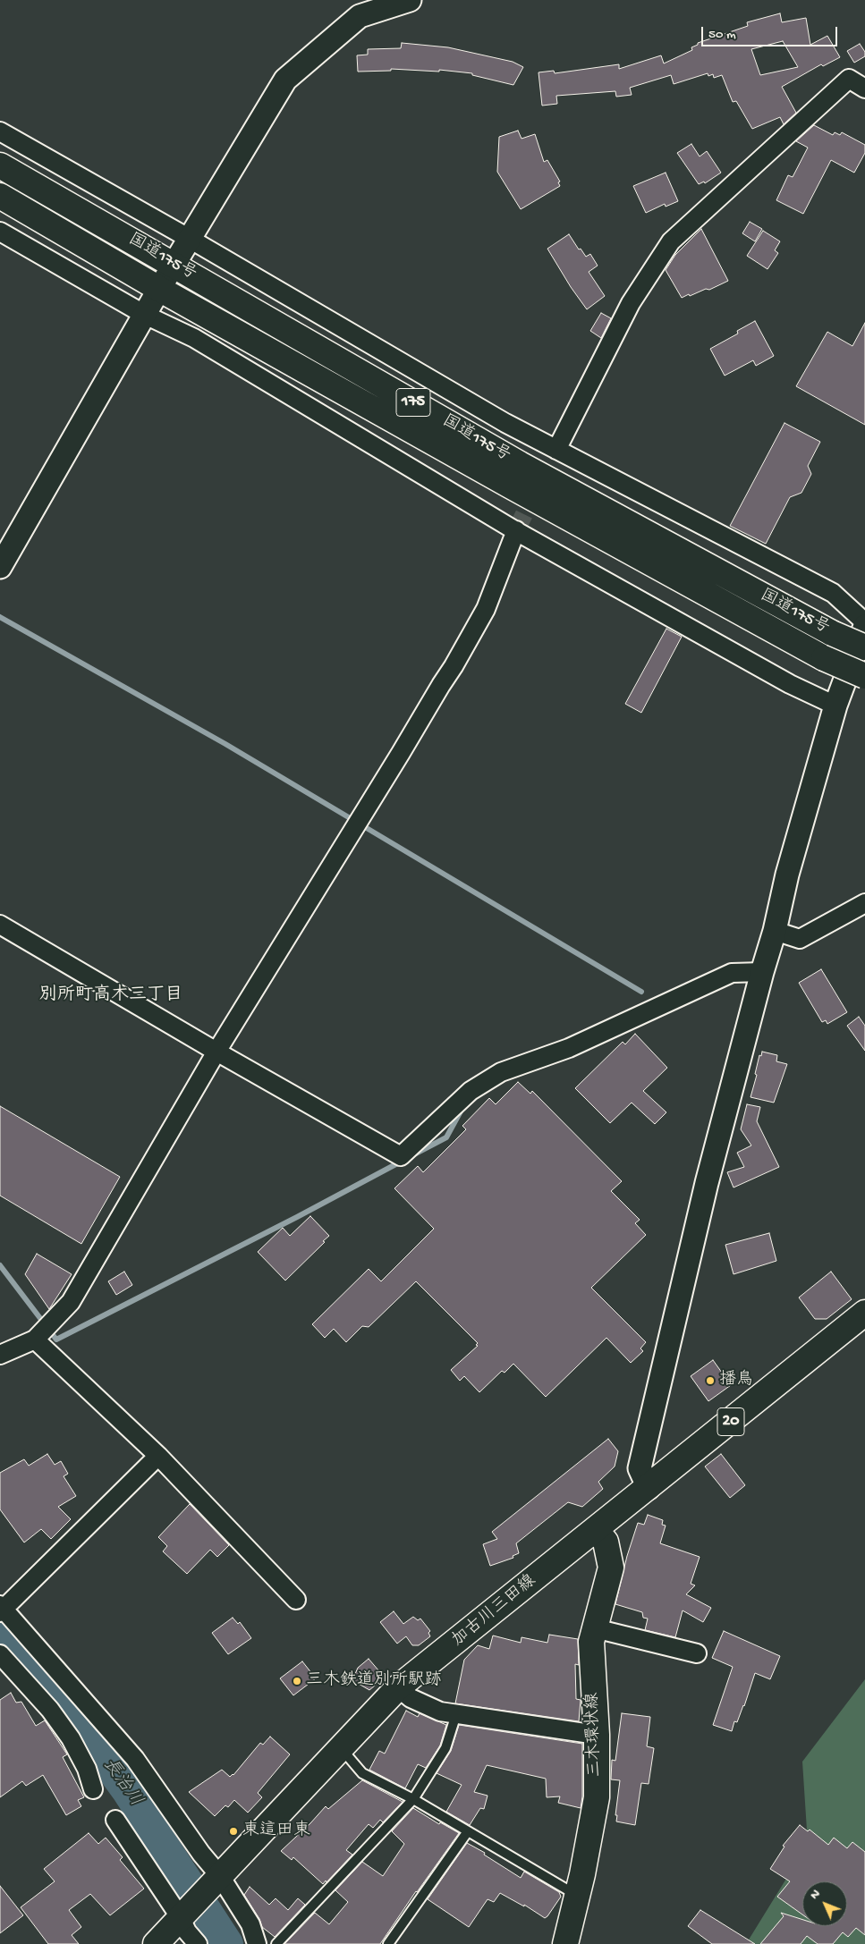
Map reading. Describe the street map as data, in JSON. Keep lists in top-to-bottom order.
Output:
{
  "streets": {
    "main road": [
      "国道175号",
      "175",
      "20",
      "加古川三田線",
      "三木環状線"
    ]
  },
  "crossings": [
    ["加古川三田線", "三木環状線"]
  ],
  "districts": ["別所町高木三丁目"],
  "water": ["長治川"],
  "places": ["播鳥", "三木鉄道別所駅跡", "東這田東"],
  "scale_bar": "50 m",
  "north": "top left"
}
